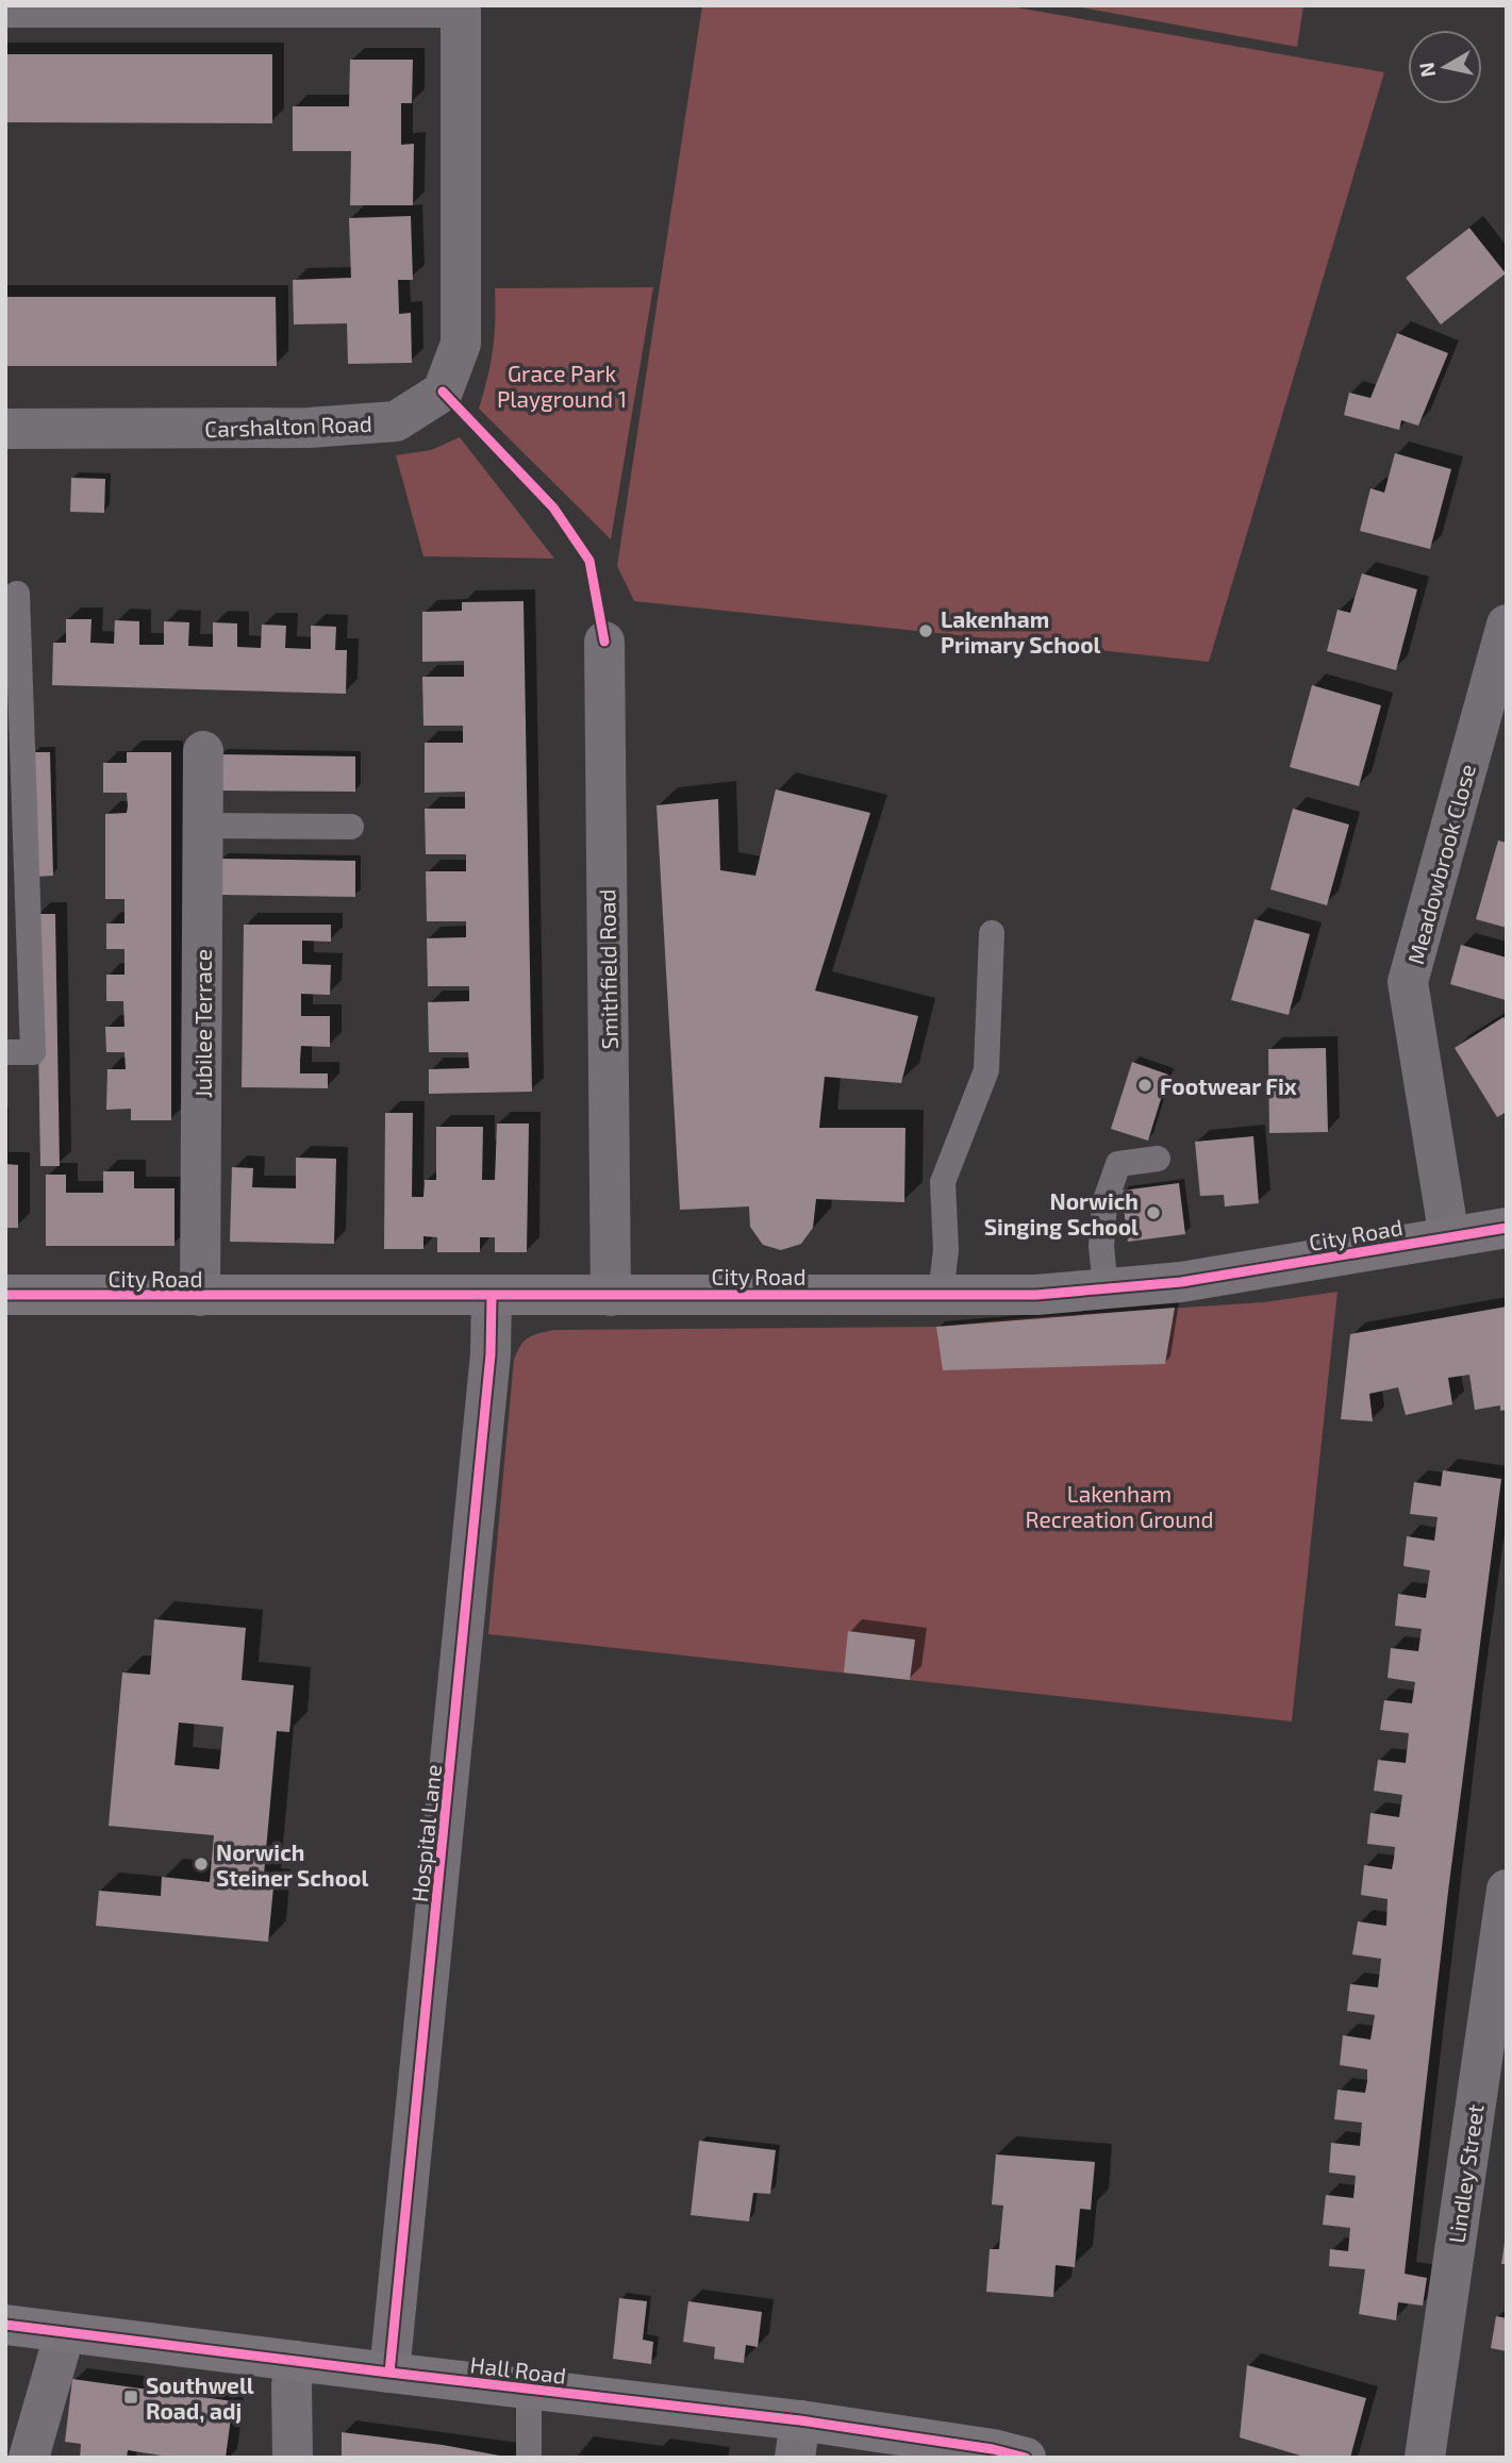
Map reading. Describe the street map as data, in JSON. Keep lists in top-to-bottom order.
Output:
{
  "streets": {
    "street": [
      "Carshalton Road",
      "Meadowbrook Close",
      "Smithfield Road",
      "Jubilee Terrace",
      "City Road",
      "Hospital Lane",
      "Lindley Street",
      "Hall Road"
    ]
  },
  "crossings": [
    ["Meadowbrook Close", "City Road"],
    ["Smithfield Road", "City Road"],
    ["Jubilee Terrace", "City Road"],
    ["City Road", "Hospital Lane"],
    ["Hospital Lane", "Hall Road"]
  ],
  "parks": ["Grace Park Playground 1", "Lakenham Recreation Ground"],
  "places": {
    "other": [
      "Lakenham Primary School",
      "Footwear Fix",
      "Norwich Singing School",
      "Norwich Steiner School"
    ],
    "transit": ["Southwell Road, adj"]
  },
  "north": "left"
}
